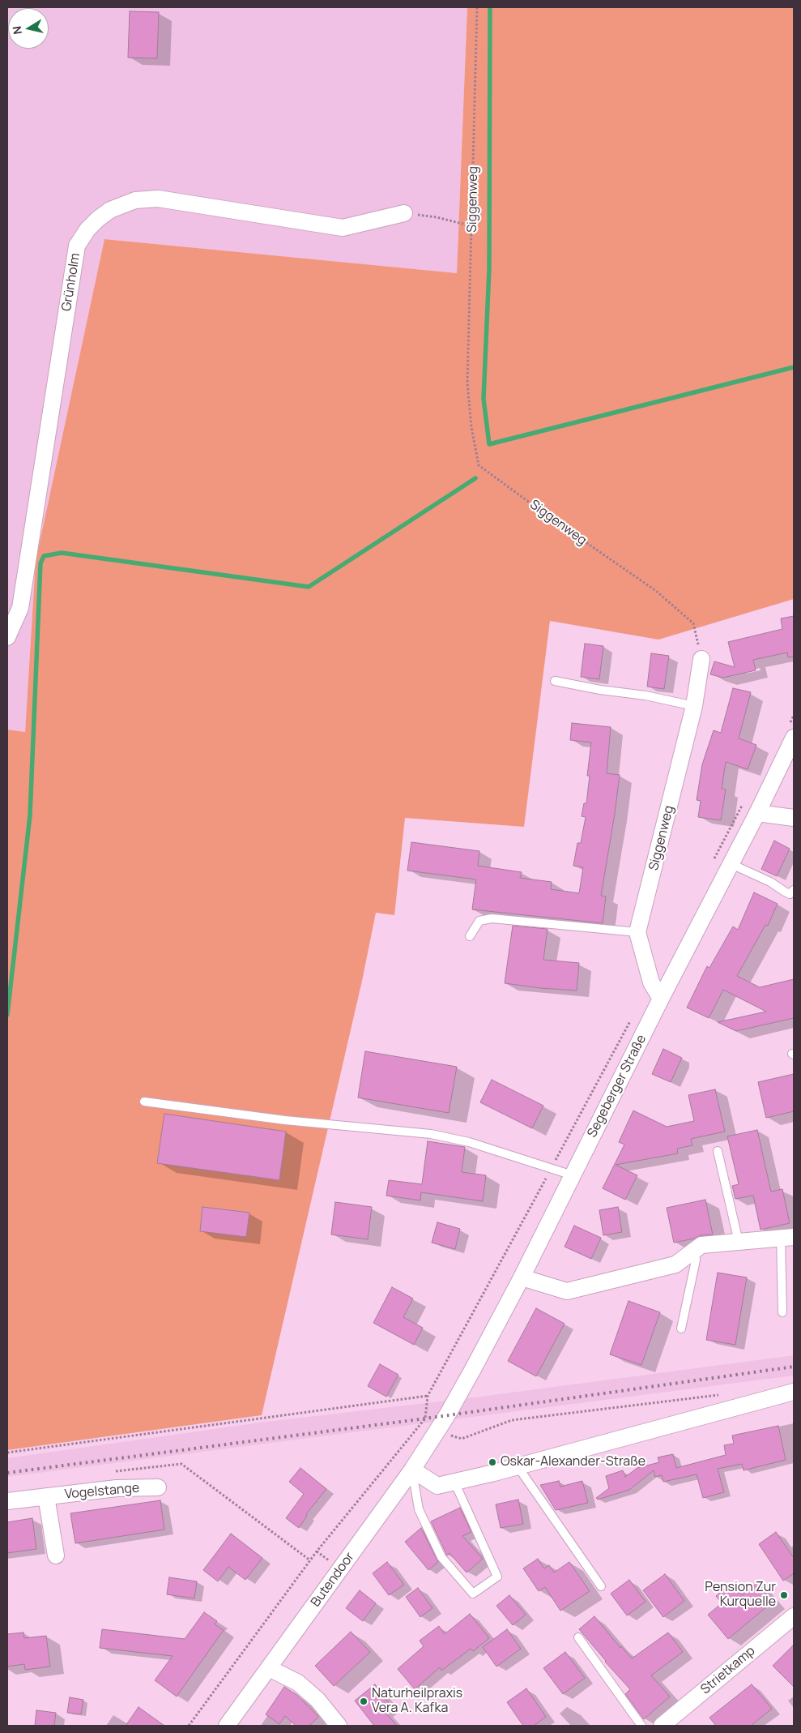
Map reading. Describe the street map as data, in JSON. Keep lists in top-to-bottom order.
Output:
{
  "streets": {
    "street": [
      "Siggenweg",
      "Grünholm",
      "Segeberger Straße",
      "Vogelstange",
      "Butendoor",
      "Strietkamp"
    ]
  },
  "crossings": [
    ["Siggenweg", "Segeberger Straße"],
    ["Segeberger Straße", "Butendoor"]
  ],
  "places": ["Oskar-Alexander-Straße", "Pension Zur Kurquelle", "Naturheilpraxis Vera A. Kafka"],
  "north": "left"
}
